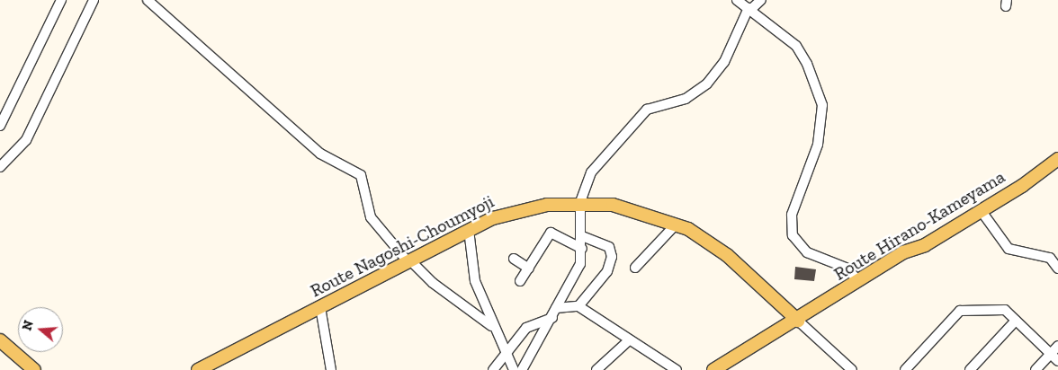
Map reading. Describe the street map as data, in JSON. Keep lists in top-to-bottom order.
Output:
{
  "streets": {
    "main road": ["Route Hirano-Kameyama", "Route Nagoshi-Choumyoji"]
  },
  "crossings": [
    ["Route Hirano-Kameyama", "Route Nagoshi-Choumyoji"]
  ],
  "north": "left"
}
